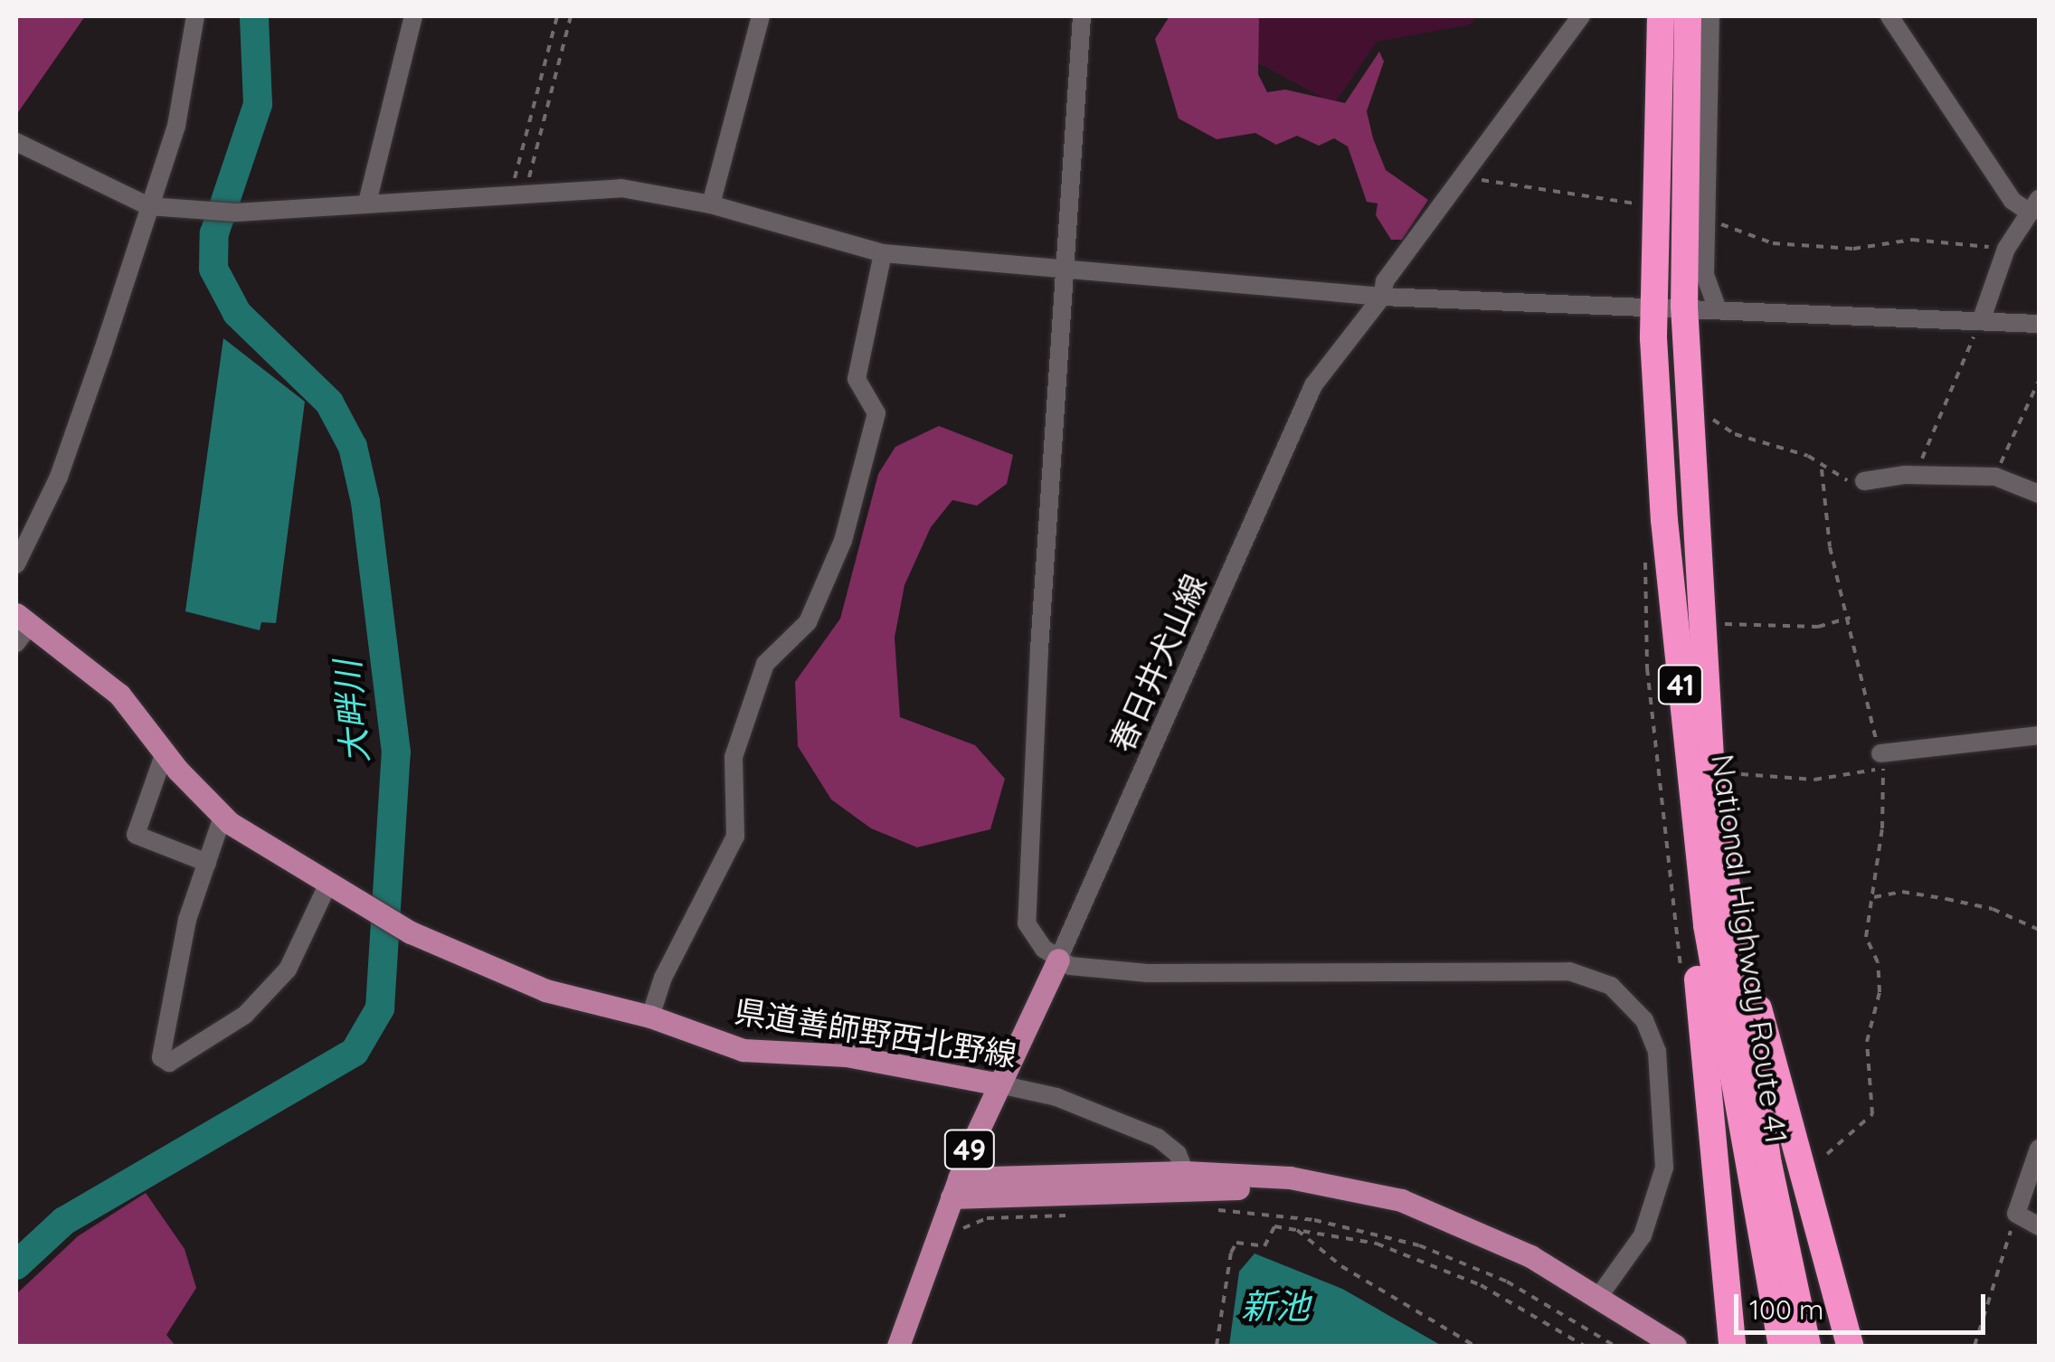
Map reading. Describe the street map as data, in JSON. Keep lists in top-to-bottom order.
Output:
{
  "streets": {
    "highway": ["41", "National Highway Route 41"],
    "main road": ["春日井犬山線", "県道善師野西北野線", "49"]
  },
  "crossings": [
    ["春日井犬山線", "県道善師野西北野線"]
  ],
  "water": ["大畔川", "新池"],
  "scale_bar": "100 m"
}
